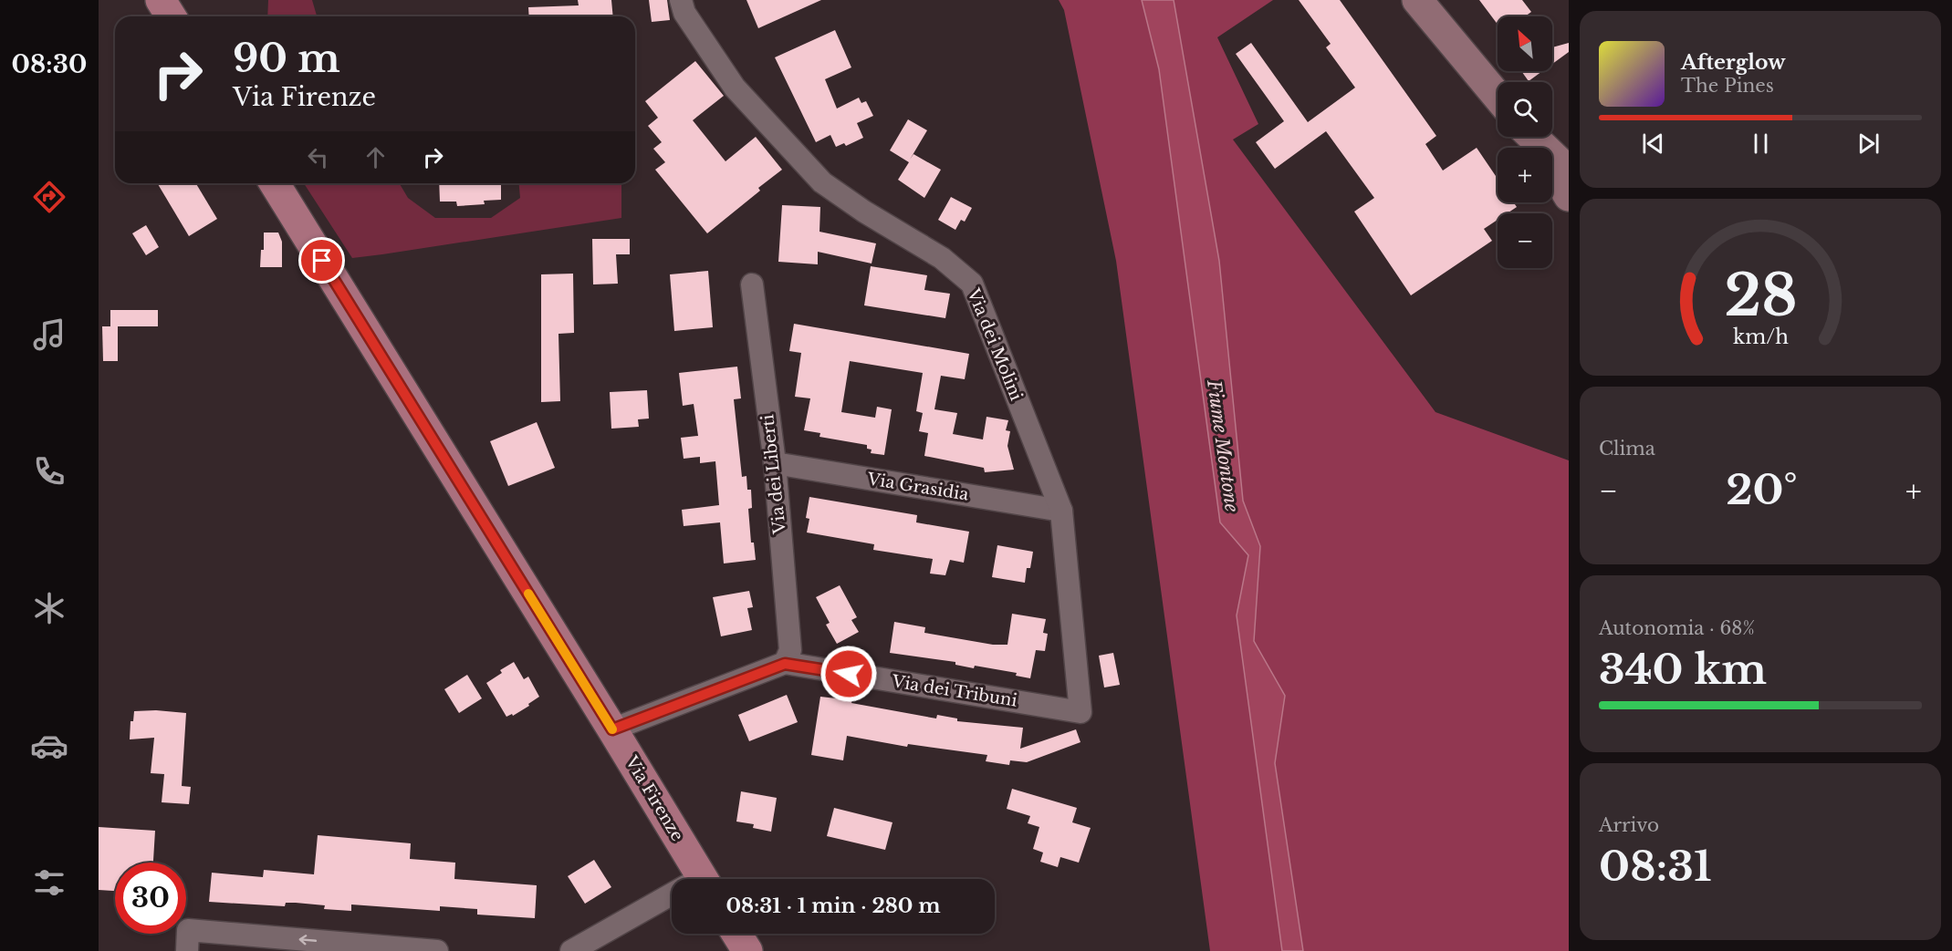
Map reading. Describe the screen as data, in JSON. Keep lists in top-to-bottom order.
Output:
{
  "streets": {
    "main road": ["Via Firenze"],
    "street": [
      "Via dei Molini",
      "Via dei Liberti",
      "Via Grasidia",
      "Via dei Tribuni"
    ]
  },
  "crossings": [
    ["Via dei Molini", "Via Grasidia"],
    ["Via dei Molini", "Via dei Tribuni"],
    ["Via dei Liberti", "Via Grasidia"],
    ["Via dei Liberti", "Via dei Tribuni"]
  ],
  "water": ["Fiume Montone"],
  "north": "top left",
  "page": {
    "tabs": "08:30",
    "map_buttons": ["+", "−"],
    "turn": ["90 m", "Via Firenze"],
    "song": ["Afterglow", "The Pines"],
    "tile": [
      "Clima",
      ["Autonomia · 68%", "340 km"],
      ["Arrivo", "08:31"]
    ],
    "heat": ["−", "20°", "+"],
    "limit": "30",
    "trip": "08:31 · 1 min · 280 m",
    "gauge": ["28", "km/h"]
  }
}
